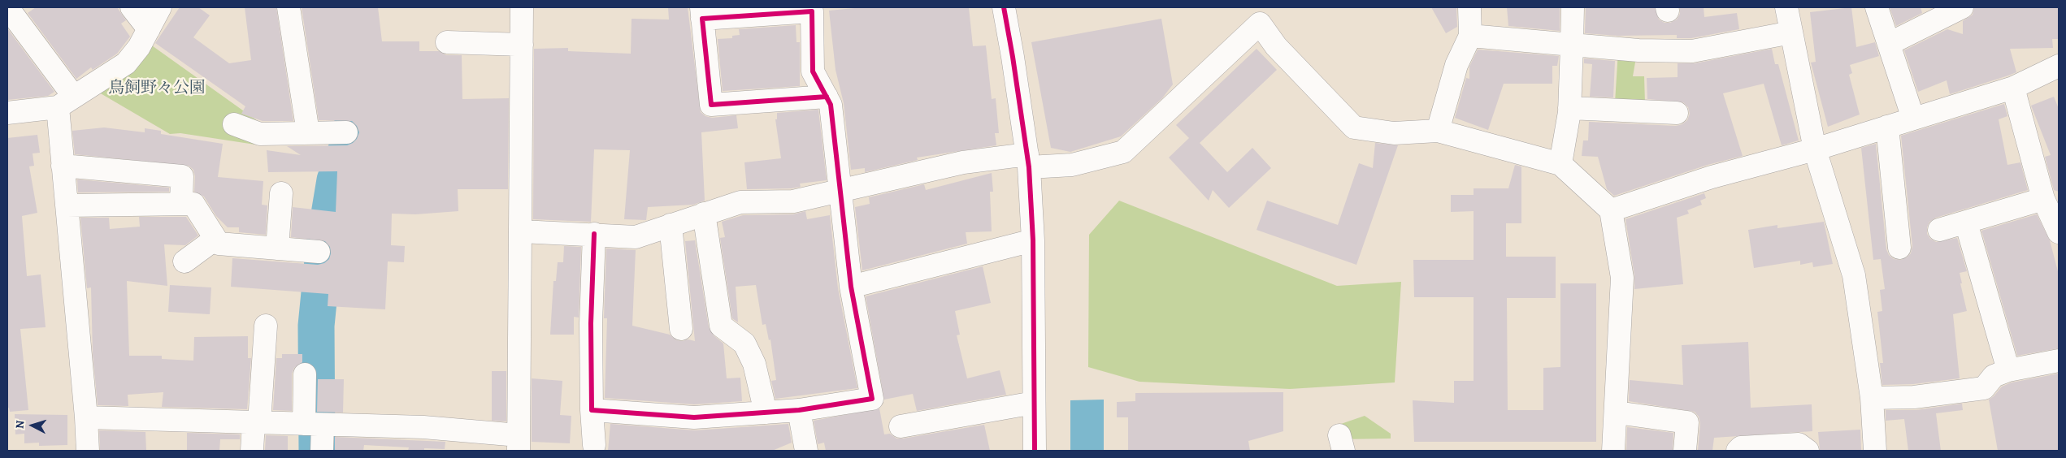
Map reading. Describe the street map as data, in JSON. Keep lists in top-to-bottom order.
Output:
{
  "parks": ["鳥飼野々公園"],
  "north": "left"
}
